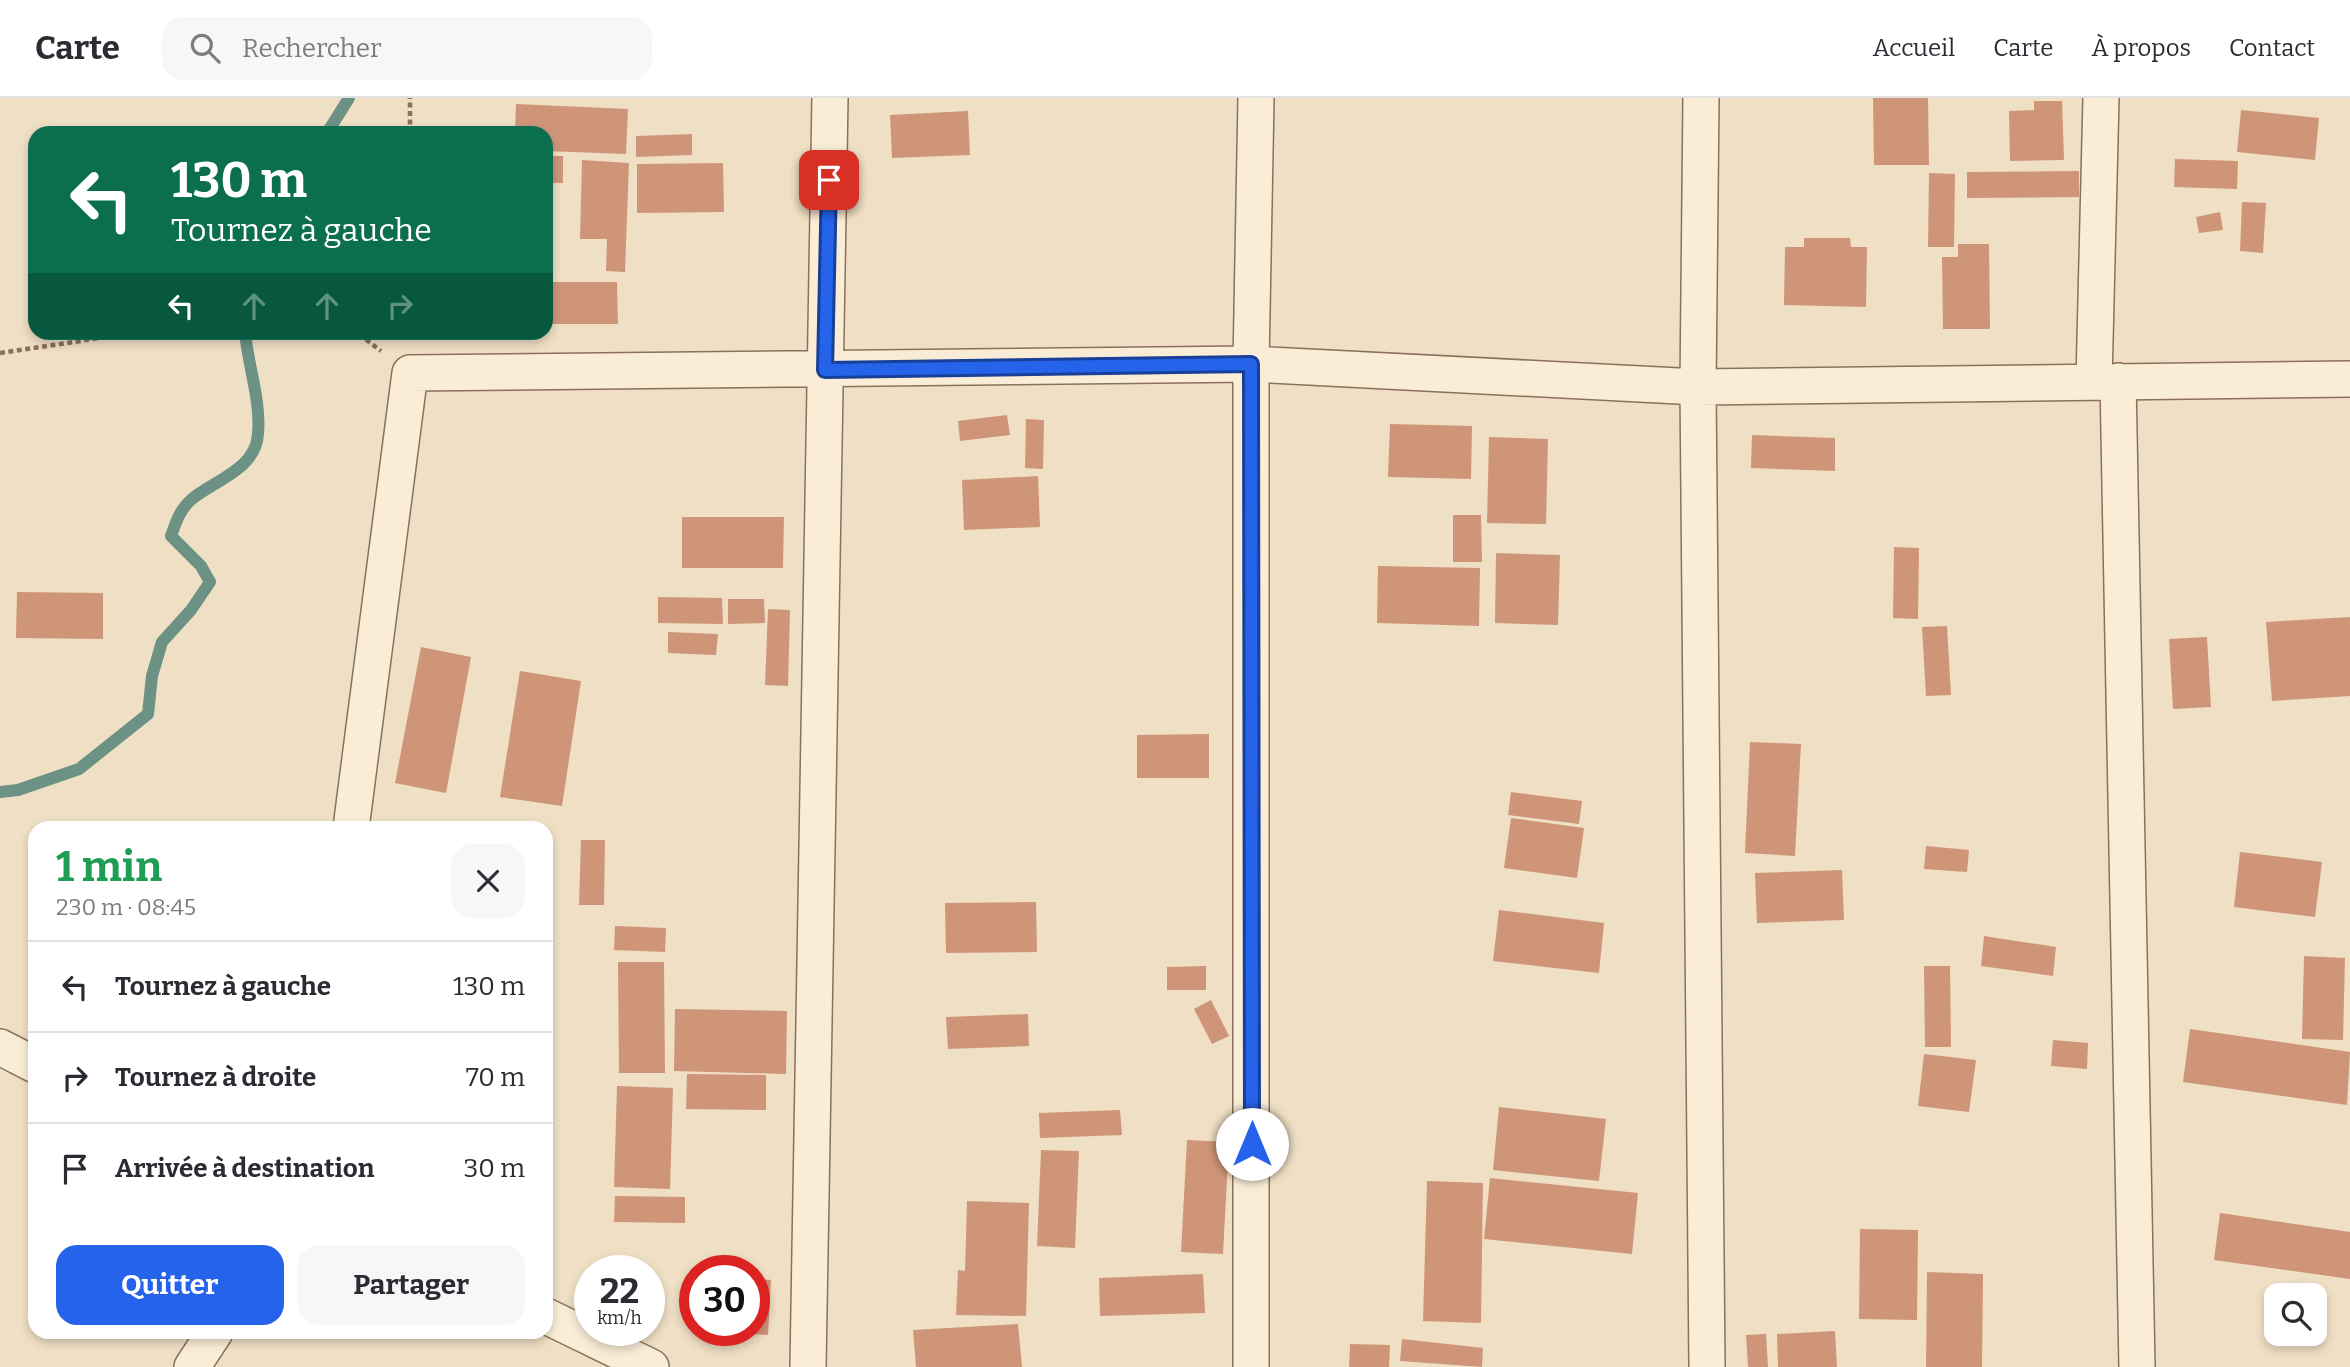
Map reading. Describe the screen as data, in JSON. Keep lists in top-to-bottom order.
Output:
{
  "page": {
    "header": "Carte",
    "search": "Rechercher",
    "nav": [
      "Accueil",
      "Carte",
      "À propos",
      "Contact"
    ],
    "turn": ["130 m", "Tournez à gauche"],
    "heading": ["1 min", "230 m · 08:45"],
    "list": [
      {
        "name": "Tournez à gauche",
        "value": "130 m"
      },
      {
        "name": "Tournez à droite",
        "value": "70 m"
      },
      {
        "name": "Arrivée à destination",
        "value": "30 m"
      }
    ],
    "buttons": ["Quitter", "Partager"],
    "speed": "22 km/h",
    "limit": "30"
  }
}
